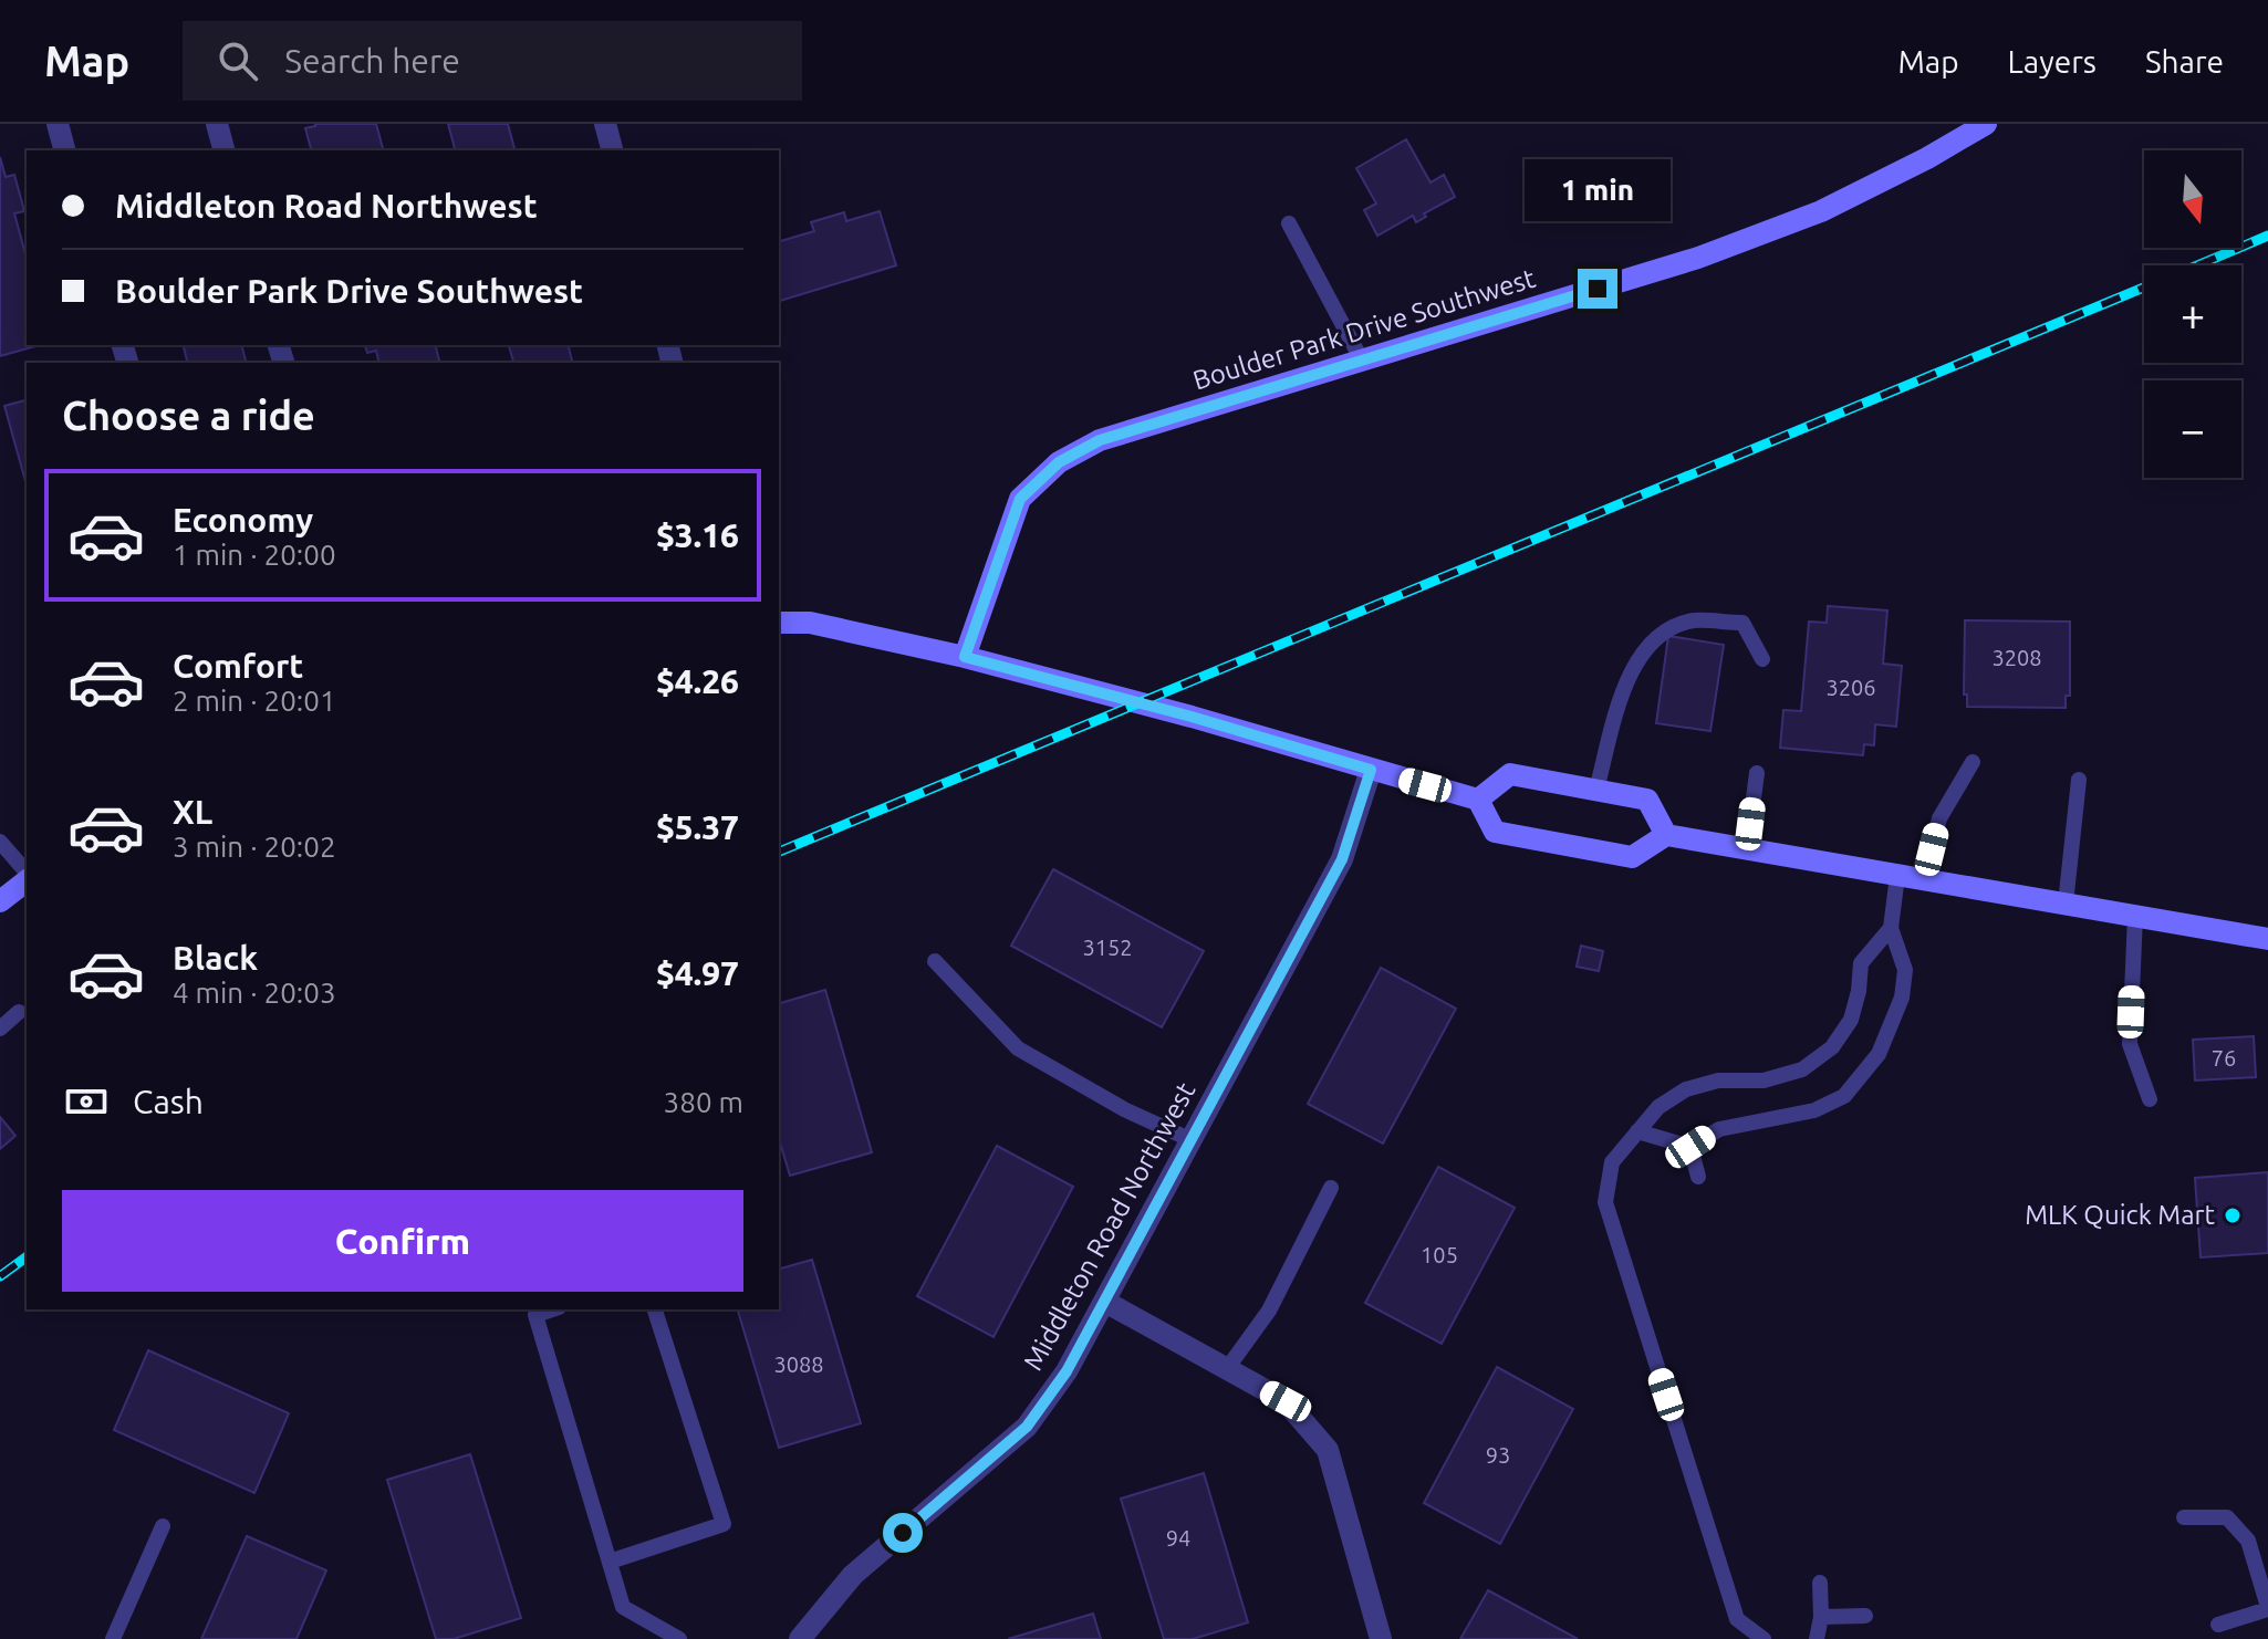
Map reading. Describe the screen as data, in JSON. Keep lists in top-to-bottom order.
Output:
{
  "streets": {
    "main road": ["Boulder Park Drive Southwest"],
    "street": ["Middleton Road Northwest"]
  },
  "places": ["MLK Quick Mart"],
  "house_numbers": [
    "3208",
    "3206",
    "3152",
    "76",
    "105",
    "3088",
    "93",
    "94"
  ],
  "north": "bottom",
  "page": {
    "header": "Map",
    "search": "Search here",
    "nav": ["Map", "Layers", "Share"],
    "map_buttons": ["+", "−"],
    "banner": ["Middleton Road Northwest", "Boulder Park Drive Southwest"],
    "bubble": "1 min",
    "heading": "Choose a ride",
    "list": [
      {
        "name": "Economy",
        "note": "1 min · 20:00",
        "value": "$3.16"
      },
      {
        "name": "Comfort",
        "note": "2 min · 20:01",
        "value": "$4.26"
      },
      {
        "name": "XL",
        "note": "3 min · 20:02",
        "value": "$5.37"
      },
      {
        "name": "Black",
        "note": "4 min · 20:03",
        "value": "$4.97"
      }
    ],
    "pay": ["Cash", "380 m"],
    "buttons": "Confirm"
  }
}
